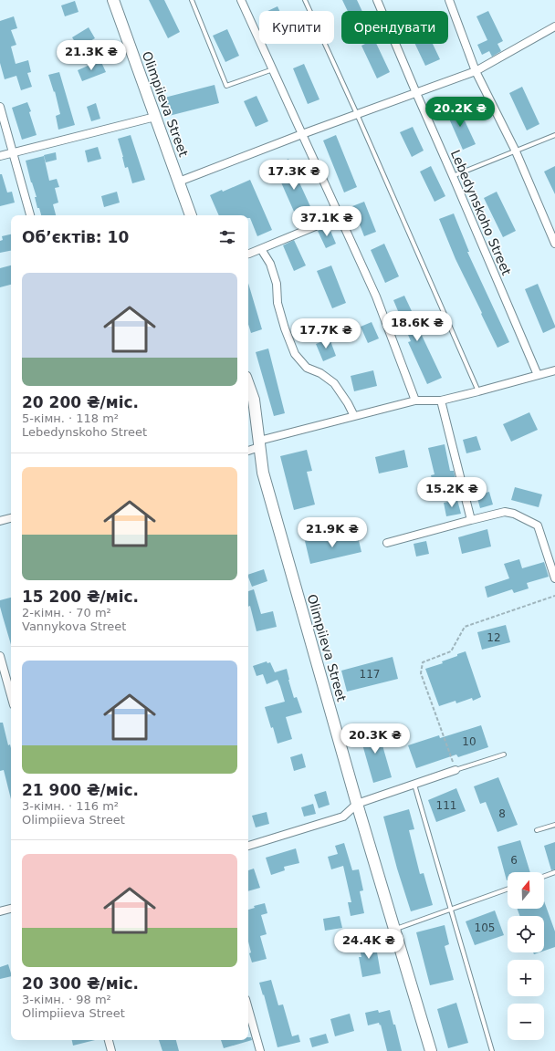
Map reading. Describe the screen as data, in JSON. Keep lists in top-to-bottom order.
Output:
{
  "streets": {
    "main road": ["Olimpiieva Street"],
    "street": ["Lebedynskoho Street"]
  },
  "house_numbers": [
    "12",
    "117",
    "10",
    "111",
    "8",
    "6",
    "105"
  ],
  "north": "top",
  "page": {
    "chip": ["Купити", "Орендувати"],
    "price": [
      "21.3K ₴",
      "20.2K ₴",
      "17.3K ₴",
      "37.1K ₴",
      "18.6K ₴",
      "17.7K ₴",
      "15.2K ₴",
      "21.9K ₴",
      "20.3K ₴",
      "24.4K ₴"
    ],
    "heading": "Об’єктів: 10",
    "list": [
      {
        "name": "20 200 ₴/міс.",
        "note": "5-кімн. · 118 m² · Lebedynskoho Street"
      },
      {
        "name": "15 200 ₴/міс.",
        "note": "2-кімн. · 70 m² · Vannykova Street"
      },
      {
        "name": "21 900 ₴/міс.",
        "note": "3-кімн. · 116 m² · Olimpiieva Street"
      },
      {
        "name": "20 300 ₴/міс.",
        "note": "3-кімн. · 98 m² · Olimpiieva Street"
      }
    ],
    "map_buttons": ["+", "−"]
  }
}
